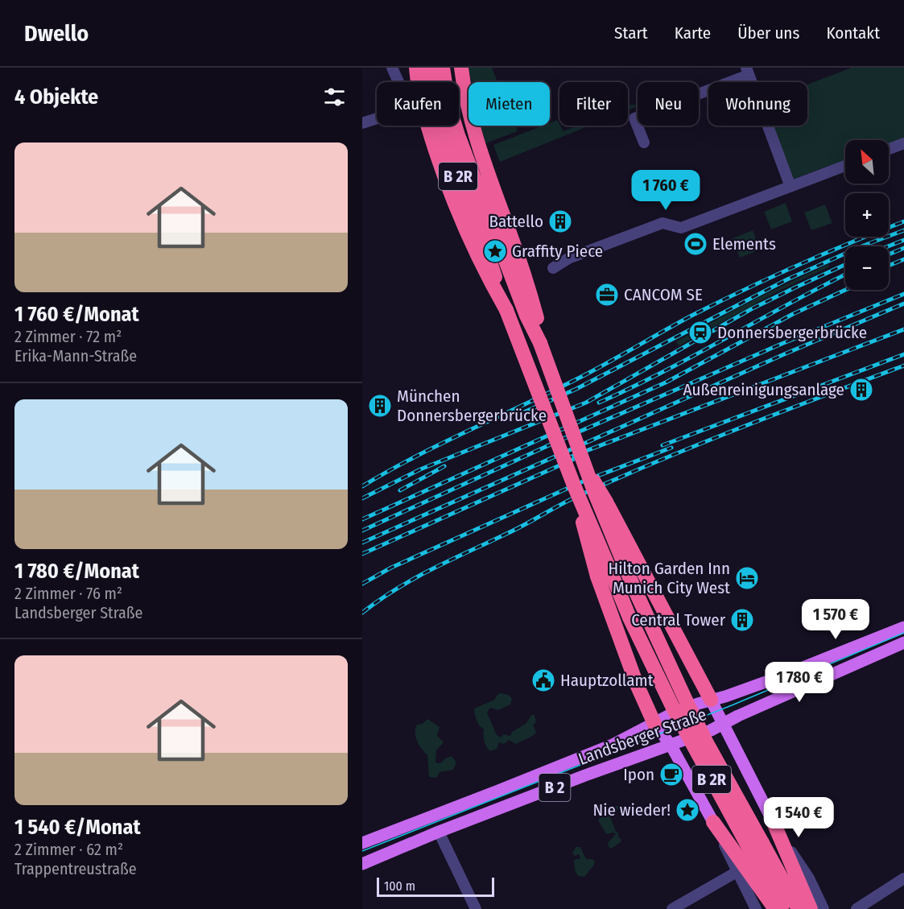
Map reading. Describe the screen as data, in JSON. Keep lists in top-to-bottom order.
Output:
{
  "streets": {
    "highway": ["B 2R"],
    "main road": ["Landsberger Straße", "B 2"]
  },
  "places": {
    "building": [
      "Battello",
      "Außenreinigungsanlage",
      "München Donnersbergerbrücke",
      "Central Tower"
    ],
    "sports": ["Elements"],
    "place": ["Graffity Piece", "Nie wieder!"],
    "office": ["CANCOM SE"],
    "station": ["Donnersbergerbrücke"],
    "hotel": ["Hilton Garden Inn Munich City West"],
    "public building": ["Hauptzollamt"],
    "cafe": ["Ipon"]
  },
  "scale_bar": "100 m",
  "north": "top left",
  "page": {
    "header": "Dwello",
    "nav": [
      "Start",
      "Karte",
      "Über uns",
      "Kontakt"
    ],
    "heading": "4 Objekte",
    "chip": [
      "Kaufen",
      "Mieten",
      "Filter",
      "Neu",
      "Wohnung"
    ],
    "list": [
      {
        "name": "1 760 €/Monat",
        "note": "2 Zimmer · 72 m² · Erika-Mann-Straße"
      },
      {
        "name": "1 780 €/Monat",
        "note": "2 Zimmer · 76 m² · Landsberger Straße"
      },
      {
        "name": "1 540 €/Monat",
        "note": "2 Zimmer · 62 m² · Trappentreustraße"
      }
    ],
    "map_buttons": ["+", "−"],
    "price": [
      "1 760 €",
      "1 570 €",
      "1 780 €",
      "1 540 €"
    ],
    "scale": "100 m"
  }
}
